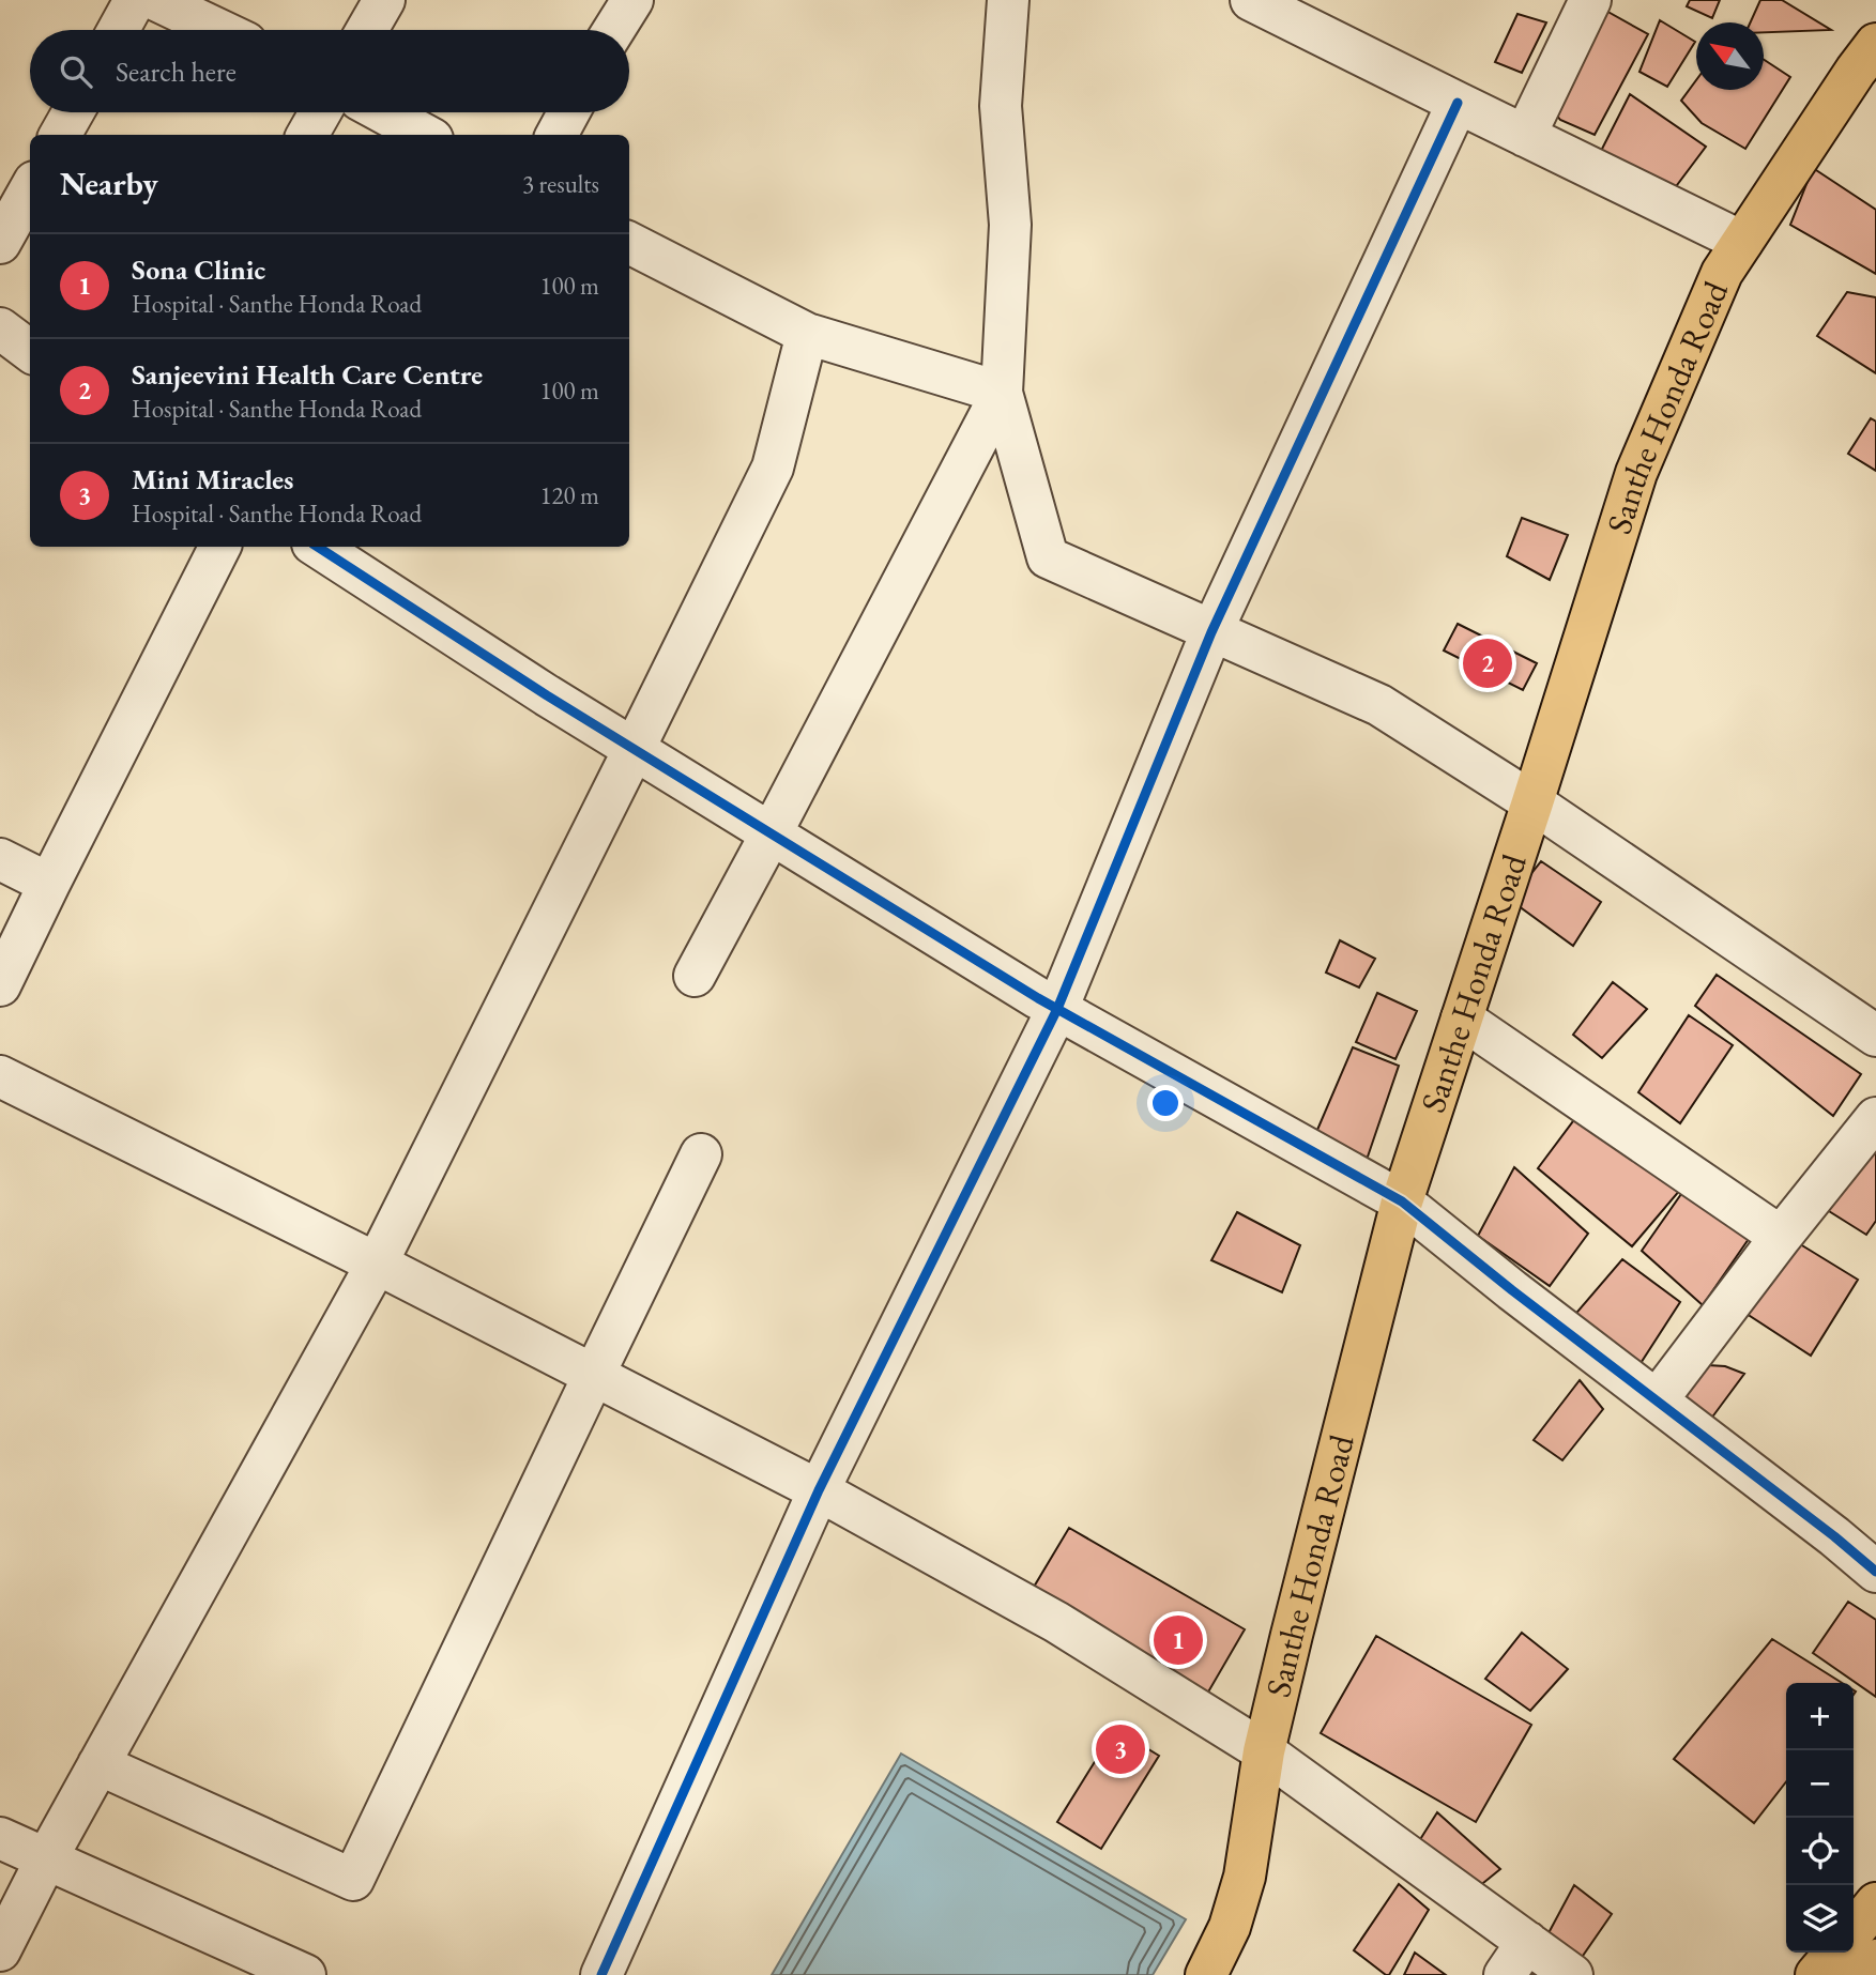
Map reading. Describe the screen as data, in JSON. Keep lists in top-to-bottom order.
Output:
{
  "streets": {
    "main road": ["Santhe Honda Road"]
  },
  "north": "top left",
  "page": {
    "search": "Search here",
    "heading": ["Nearby", "3 results"],
    "list": [
      {
        "mark": "1",
        "name": "Sona Clinic",
        "note": "Hospital · Santhe Honda Road",
        "value": "100 m"
      },
      {
        "mark": "2",
        "name": "Sanjeevini Health Care Centre",
        "note": "Hospital · Santhe Honda Road",
        "value": "100 m"
      },
      {
        "mark": "3",
        "name": "Mini Miracles",
        "note": "Hospital · Santhe Honda Road",
        "value": "120 m"
      }
    ],
    "pins": ["2", "1", "3"],
    "map_buttons": ["+", "−"]
  }
}
